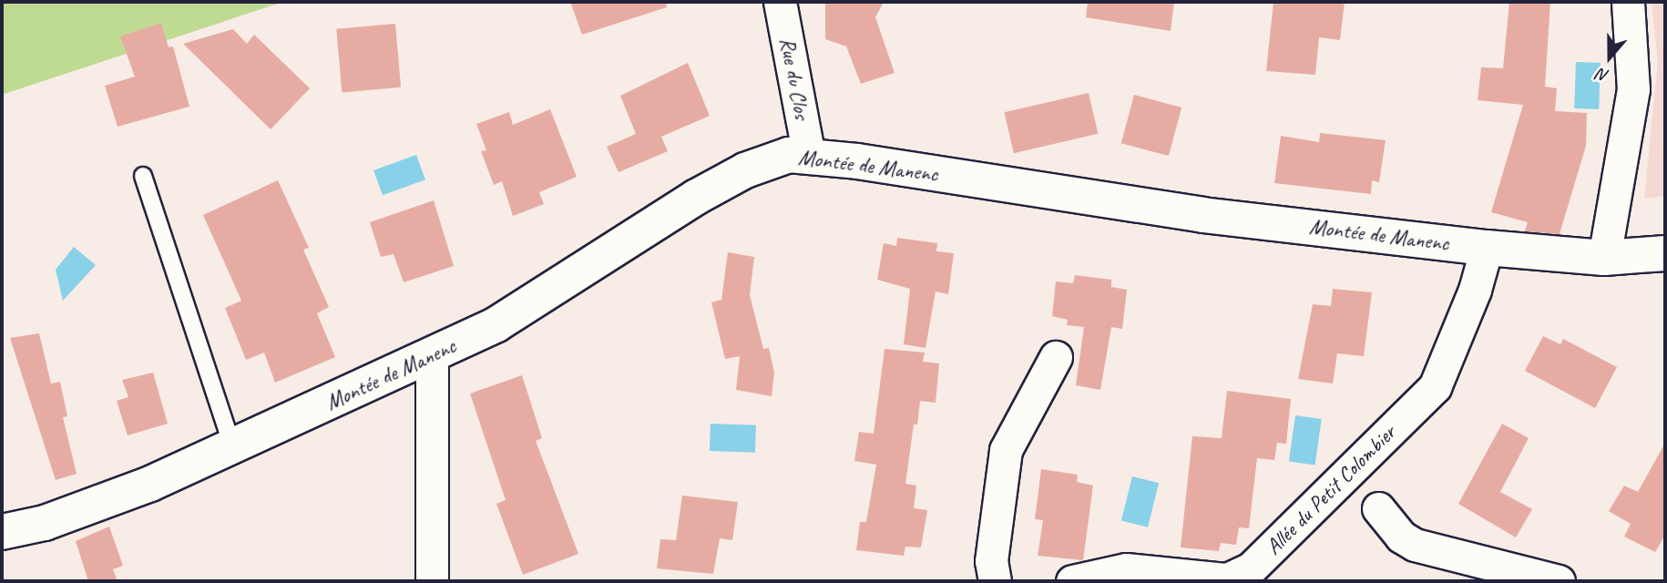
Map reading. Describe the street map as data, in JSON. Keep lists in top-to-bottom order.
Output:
{
  "streets": {
    "street": ["Rue du Clos", "Montée de Manenc", "Allée du Petit Colombier"]
  },
  "crossings": [
    ["Rue du Clos", "Montée de Manenc"],
    ["Montée de Manenc", "Allée du Petit Colombier"]
  ],
  "north": "bottom"
}
